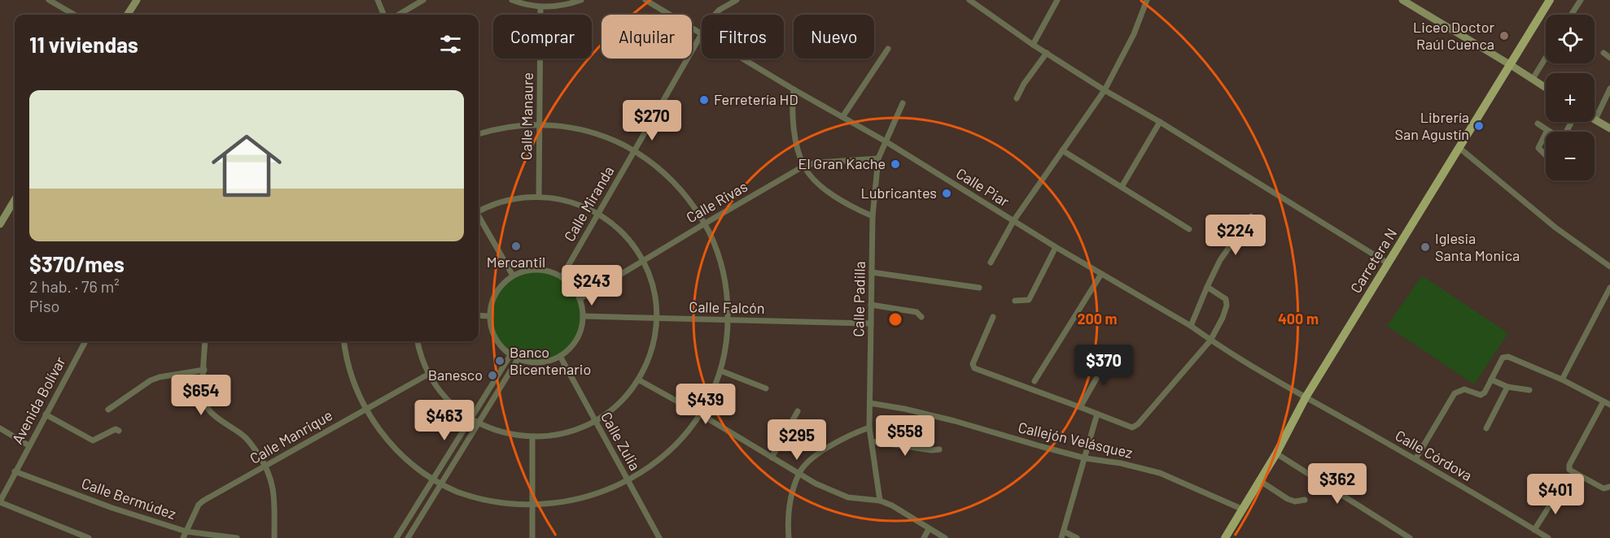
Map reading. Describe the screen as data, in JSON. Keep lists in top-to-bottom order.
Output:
{
  "streets": {
    "main road": ["Carretera N"],
    "street": [
      "Calle Manaure",
      "Calle Piar",
      "Calle Rivas",
      "Calle Miranda",
      "Calle Padilla",
      "Calle Falcón",
      "Avenida Bolívar",
      "Calle Manrique",
      "Callejón Velásquez",
      "Calle Zulia",
      "Calle Córdova",
      "Calle Bermúdez"
    ]
  },
  "crossings": [
    ["Calle Piar", "Calle Miranda"],
    ["Calle Piar", "Carretera N"],
    ["Calle Piar", "Calle Padilla"],
    ["Calle Piar", "Calle Córdova"],
    ["Calle Rivas", "Calle Miranda"],
    ["Calle Rivas", "Calle Padilla"],
    ["Calle Rivas", "Calle Falcón"],
    ["Calle Rivas", "Calle Zulia"],
    ["Calle Miranda", "Calle Falcón"],
    ["Calle Miranda", "Calle Zulia"],
    ["Carretera N", "Callejón Velásquez"],
    ["Carretera N", "Calle Córdova"],
    ["Calle Padilla", "Calle Falcón"],
    ["Calle Padilla", "Callejón Velásquez"],
    ["Calle Falcón", "Calle Zulia"],
    ["Avenida Bolívar", "Calle Bermúdez"],
    ["Calle Manrique", "Calle Bermúdez"]
  ],
  "places": [
    "Liceo Doctor Raúl Cuenca",
    "Ferretería HD",
    "Librería San Agustín",
    "El Gran Kache",
    "Lubricantes",
    "Mercantil",
    "Iglesia Santa Monica",
    "Banco Bicentenario",
    "Banesco"
  ],
  "page": {
    "map_buttons": ["+", "−"],
    "chip": [
      "Comprar",
      "Alquilar",
      "Filtros",
      "Nuevo"
    ],
    "heading": "11 viviendas",
    "list": [
      {
        "name": "$370/mes",
        "note": "2 hab. · 76 m² · Piso"
      }
    ],
    "price": [
      "$270",
      "$224",
      "$243",
      "$370",
      "$654",
      "$439",
      "$463",
      "$558",
      "$295",
      "$362",
      "$401"
    ]
  },
  "rings": ["200 m", "400 m"]
}
